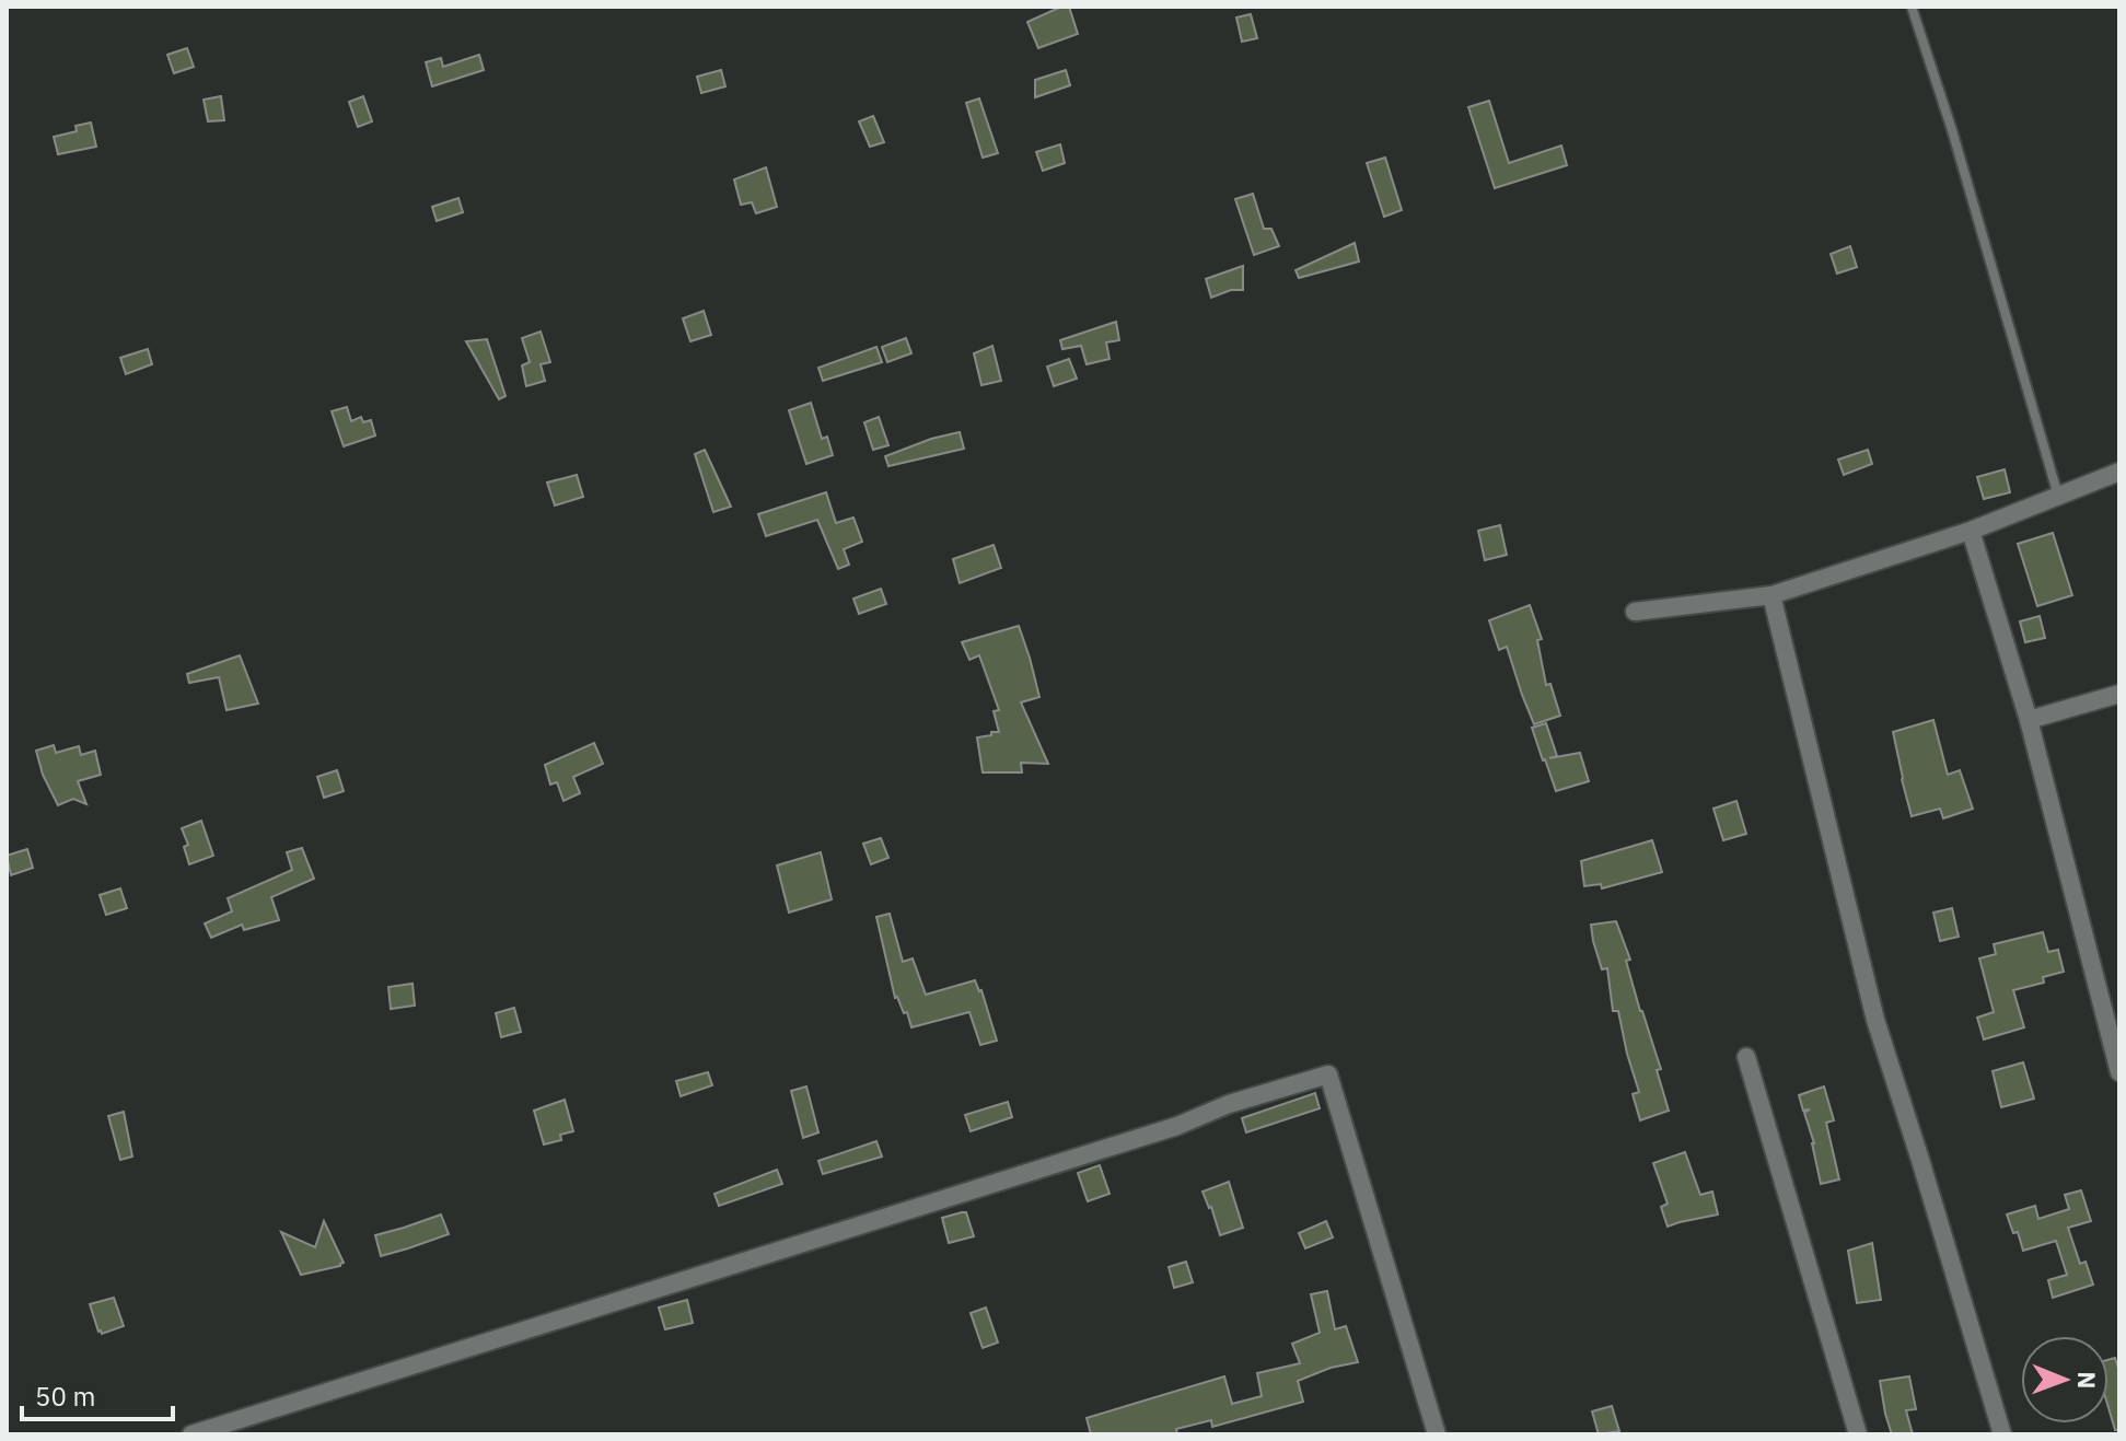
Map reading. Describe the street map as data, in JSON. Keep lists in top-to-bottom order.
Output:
{
  "scale_bar": "50 m",
  "north": "right"
}
